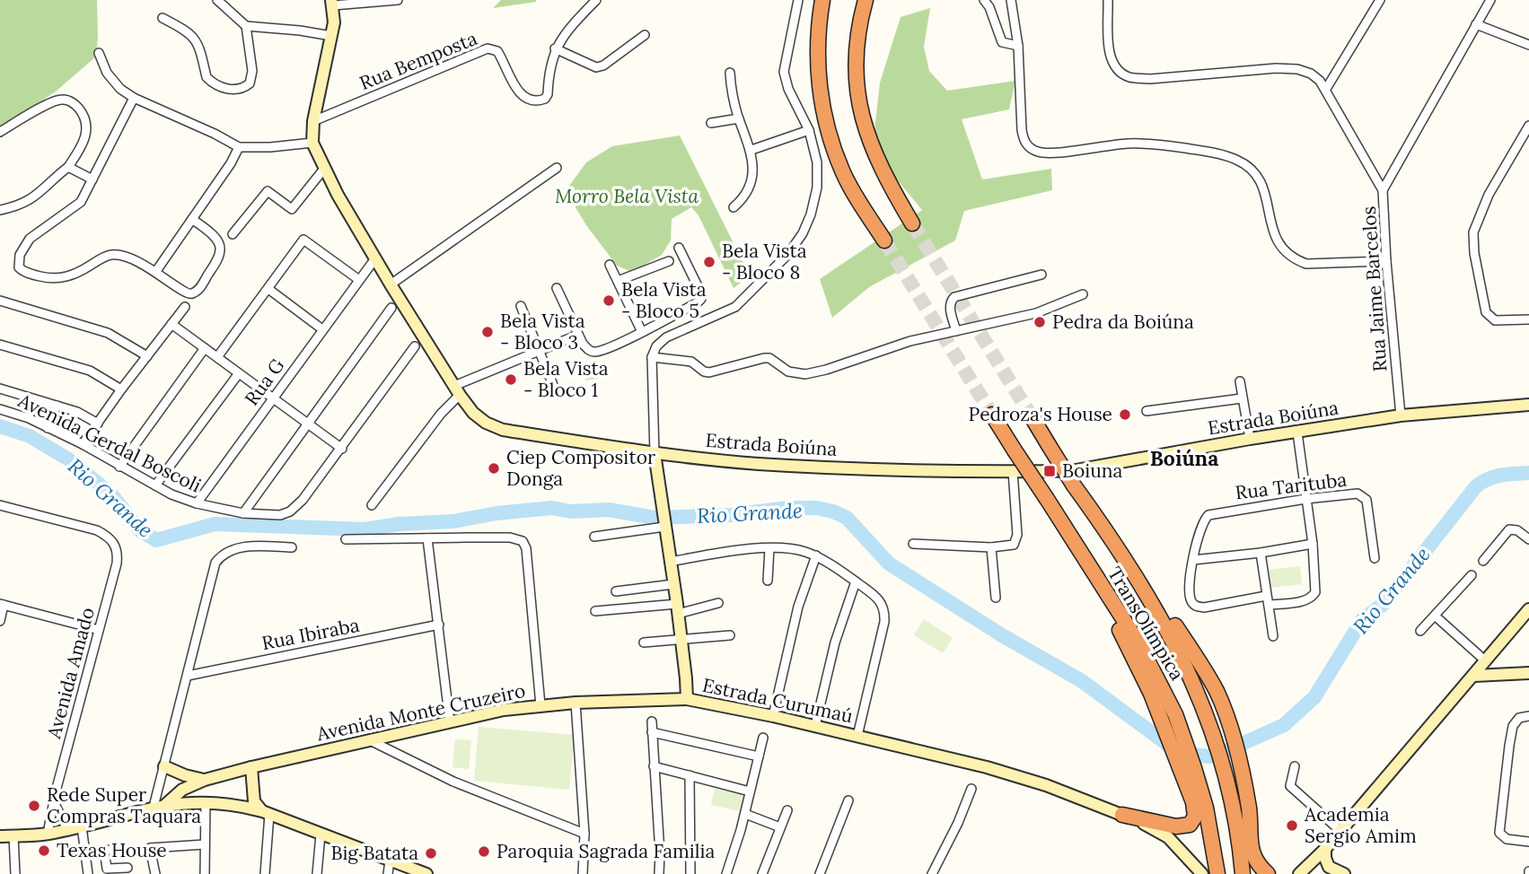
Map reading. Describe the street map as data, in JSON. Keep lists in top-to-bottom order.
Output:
{
  "streets": {
    "highway": ["TransOlímpica"],
    "street": [
      "Rua Bemposta",
      "Rua Jaime Barcelos",
      "Rua G",
      "Estrada Boiúna",
      "Avenida Gerdal Boscoli",
      "Rua Tarituba",
      "Rua Ibiraba",
      "Avenida Amado",
      "Estrada Curumaú",
      "Avenida Monte Cruzeiro"
    ]
  },
  "crossings": [
    ["Rua Bemposta", "Estrada Boiúna"],
    ["Rua Jaime Barcelos", "Estrada Boiúna"],
    ["Rua G", "Estrada Boiúna"],
    ["Rua G", "Avenida Gerdal Boscoli"],
    ["Estrada Boiúna", "Estrada Curumaú"],
    ["Estrada Curumaú", "Avenida Monte Cruzeiro"]
  ],
  "districts": ["Boiúna"],
  "water": ["Rio Grande"],
  "parks": ["Morro Bela Vista"],
  "places": {
    "other": [
      "Bela Vista - Bloco 8",
      "Bela Vista - Bloco 5",
      "Pedra da Boiúna",
      "Bela Vista - Bloco 3",
      "Bela Vista - Bloco 1",
      "Pedroza's House",
      "Ciep Compositor Donga",
      "Rede Super Compras Taquara",
      "Academia Sergio Amim",
      "Texas House",
      "Paroquia Sagrada Familia",
      "Big Batata"
    ],
    "transit": ["Boiuna"]
  }
}
